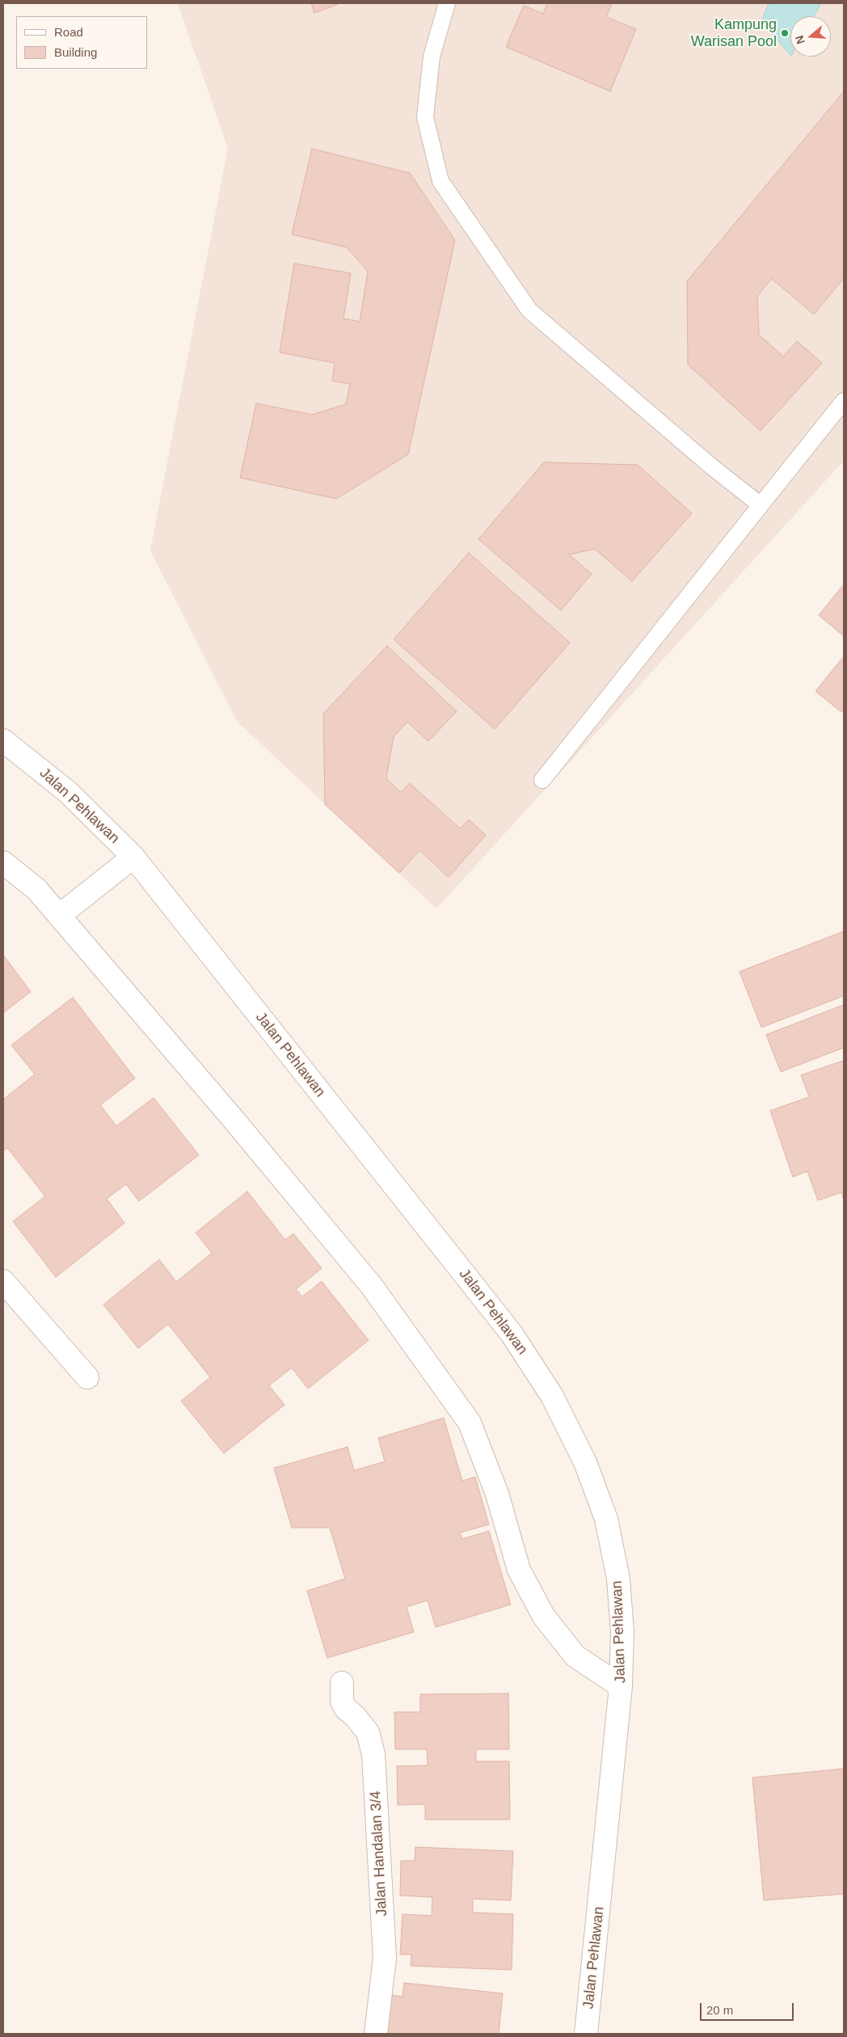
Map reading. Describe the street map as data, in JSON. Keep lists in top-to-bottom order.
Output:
{
  "streets": {
    "street": ["Jalan Pehlawan", "Jalan Handalan 3/4"]
  },
  "places": ["Kampung Warisan Pool"],
  "legend": ["Road", "Building"],
  "scale_bar": "20 m",
  "north": "left"
}
